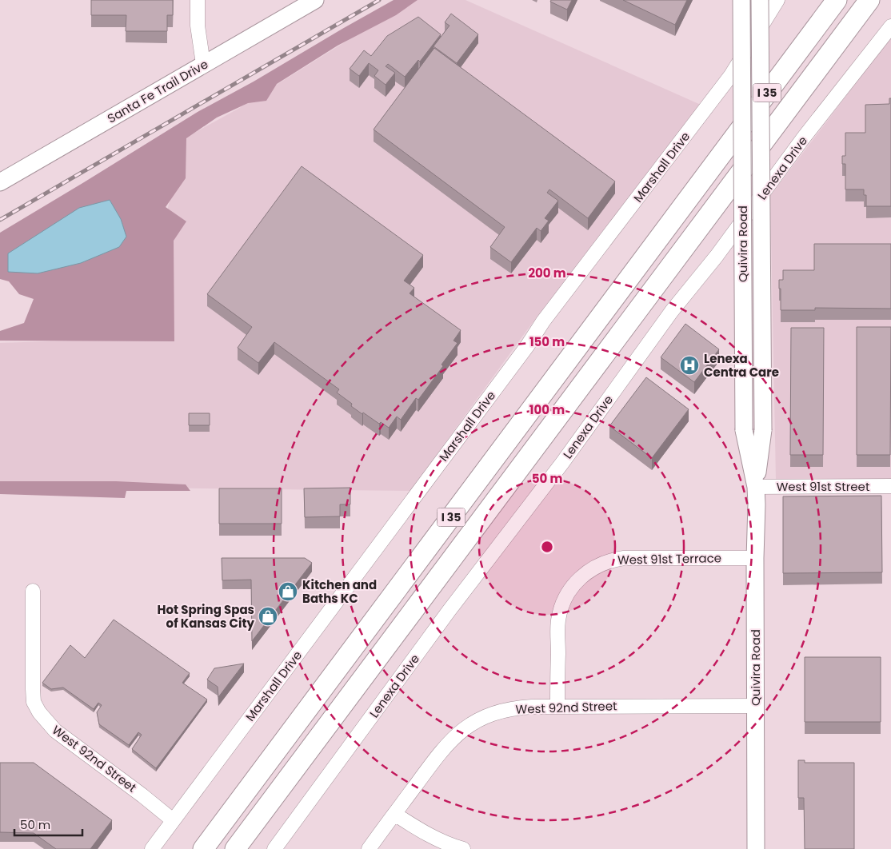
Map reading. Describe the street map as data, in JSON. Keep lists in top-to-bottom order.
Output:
{
  "streets": {
    "highway": ["I 35"],
    "main road": ["Santa Fe Trail Drive", "Quivira Road"],
    "street": [
      "Marshall Drive",
      "Lenexa Drive",
      "West 91st Street",
      "West 91st Terrace",
      "West 92nd Street"
    ]
  },
  "crossings": [
    ["Marshall Drive", "West 92nd Street"],
    ["Quivira Road", "West 91st Street"],
    ["Quivira Road", "West 91st Terrace"],
    ["Quivira Road", "West 92nd Street"],
    ["West 91st Terrace", "West 92nd Street"]
  ],
  "places": {
    "hospital": ["Lenexa Centra Care"],
    "shop": ["Kitchen and Baths KC", "Hot Spring Spas of Kansas City"]
  },
  "scale_bar": "50 m",
  "rings": [
    "200 m",
    "150 m",
    "100 m",
    "50 m"
  ]
}
